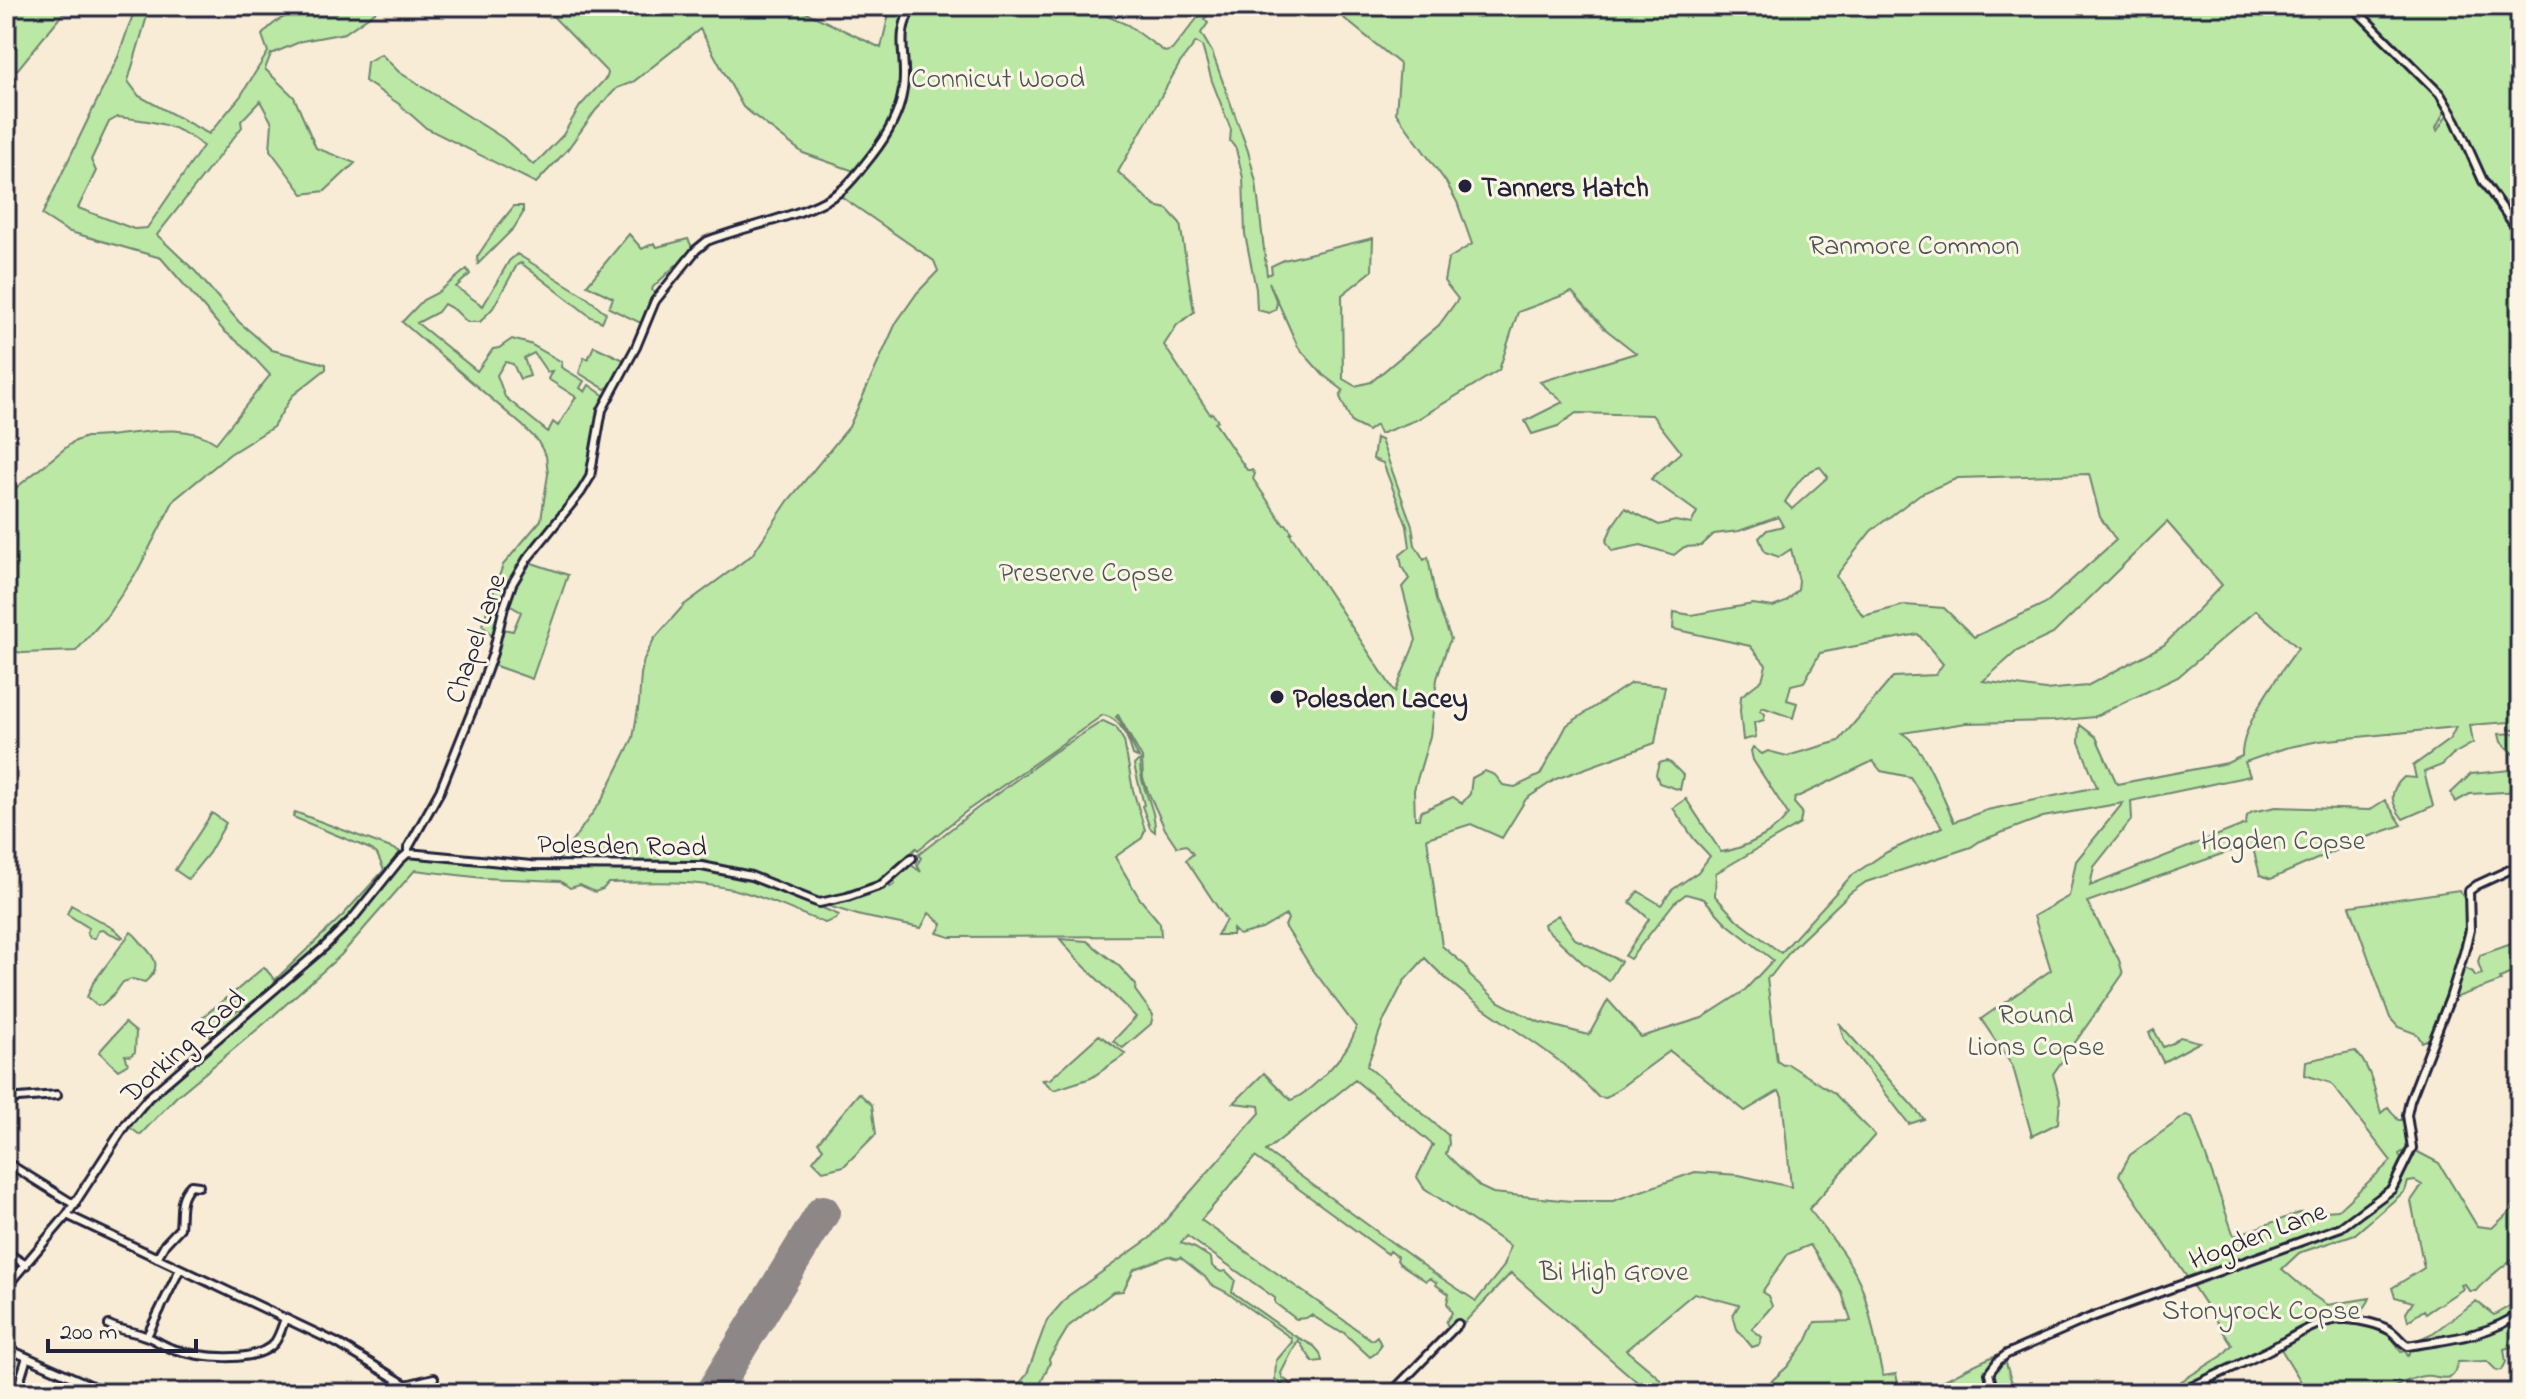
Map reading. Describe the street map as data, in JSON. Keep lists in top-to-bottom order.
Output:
{
  "streets": {
    "street": [
      "Chapel Lane",
      "Polesden Road",
      "Dorking Road",
      "Hogden Lane"
    ]
  },
  "crossings": [
    ["Chapel Lane", "Polesden Road"],
    ["Chapel Lane", "Dorking Road"],
    ["Polesden Road", "Dorking Road"]
  ],
  "parks": [
    "Connicut Wood",
    "Ranmore Common",
    "Preserve Copse",
    "Hogden Copse",
    "Round Lions Copse",
    "Bi High Grove",
    "Stonyrock Copse"
  ],
  "places": ["Tanners Hatch", "Polesden Lacey"],
  "scale_bar": "200 m"
}
